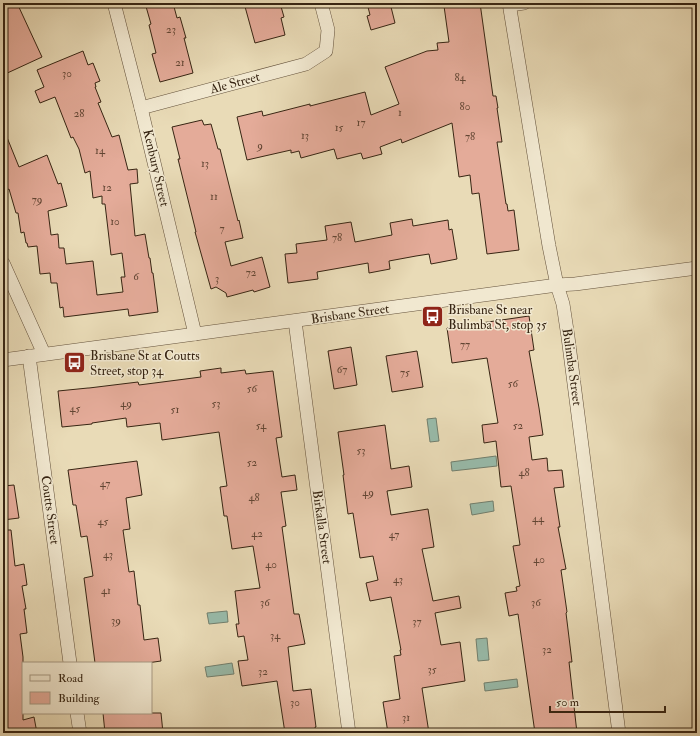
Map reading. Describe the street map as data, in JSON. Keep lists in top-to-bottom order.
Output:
{
  "streets": {
    "street": [
      "Ale Street",
      "Kenbury Street",
      "Brisbane Street",
      "Bulimba Street",
      "Coutts Street",
      "Birkalla Street"
    ]
  },
  "crossings": [
    ["Ale Street", "Kenbury Street"],
    ["Kenbury Street", "Brisbane Street"],
    ["Brisbane Street", "Bulimba Street"],
    ["Brisbane Street", "Coutts Street"],
    ["Brisbane Street", "Birkalla Street"]
  ],
  "places": {
    "bus stop": ["Brisbane St near Bulimba St, stop 35", "Brisbane St at Coutts Street, stop 34"]
  },
  "house_numbers": [
    "23",
    "21",
    "30",
    "84",
    "80",
    "1",
    "28",
    "17",
    "15",
    "13",
    "78",
    "9",
    "14",
    "13",
    "12",
    "11",
    "79",
    "10",
    "7",
    "78",
    "72",
    "6",
    "3",
    "77",
    "67",
    "75",
    "56",
    "56",
    "49",
    "53",
    "45",
    "51",
    "54",
    "52",
    "53",
    "52",
    "48",
    "47",
    "49",
    "48",
    "44",
    "45",
    "42",
    "47",
    "43",
    "40",
    "40",
    "43",
    "41",
    "36",
    "36",
    "39",
    "37",
    "34",
    "32",
    "35",
    "32",
    "30",
    "31"
  ],
  "legend": ["Road", "Building"],
  "scale_bar": "50 m"
}
